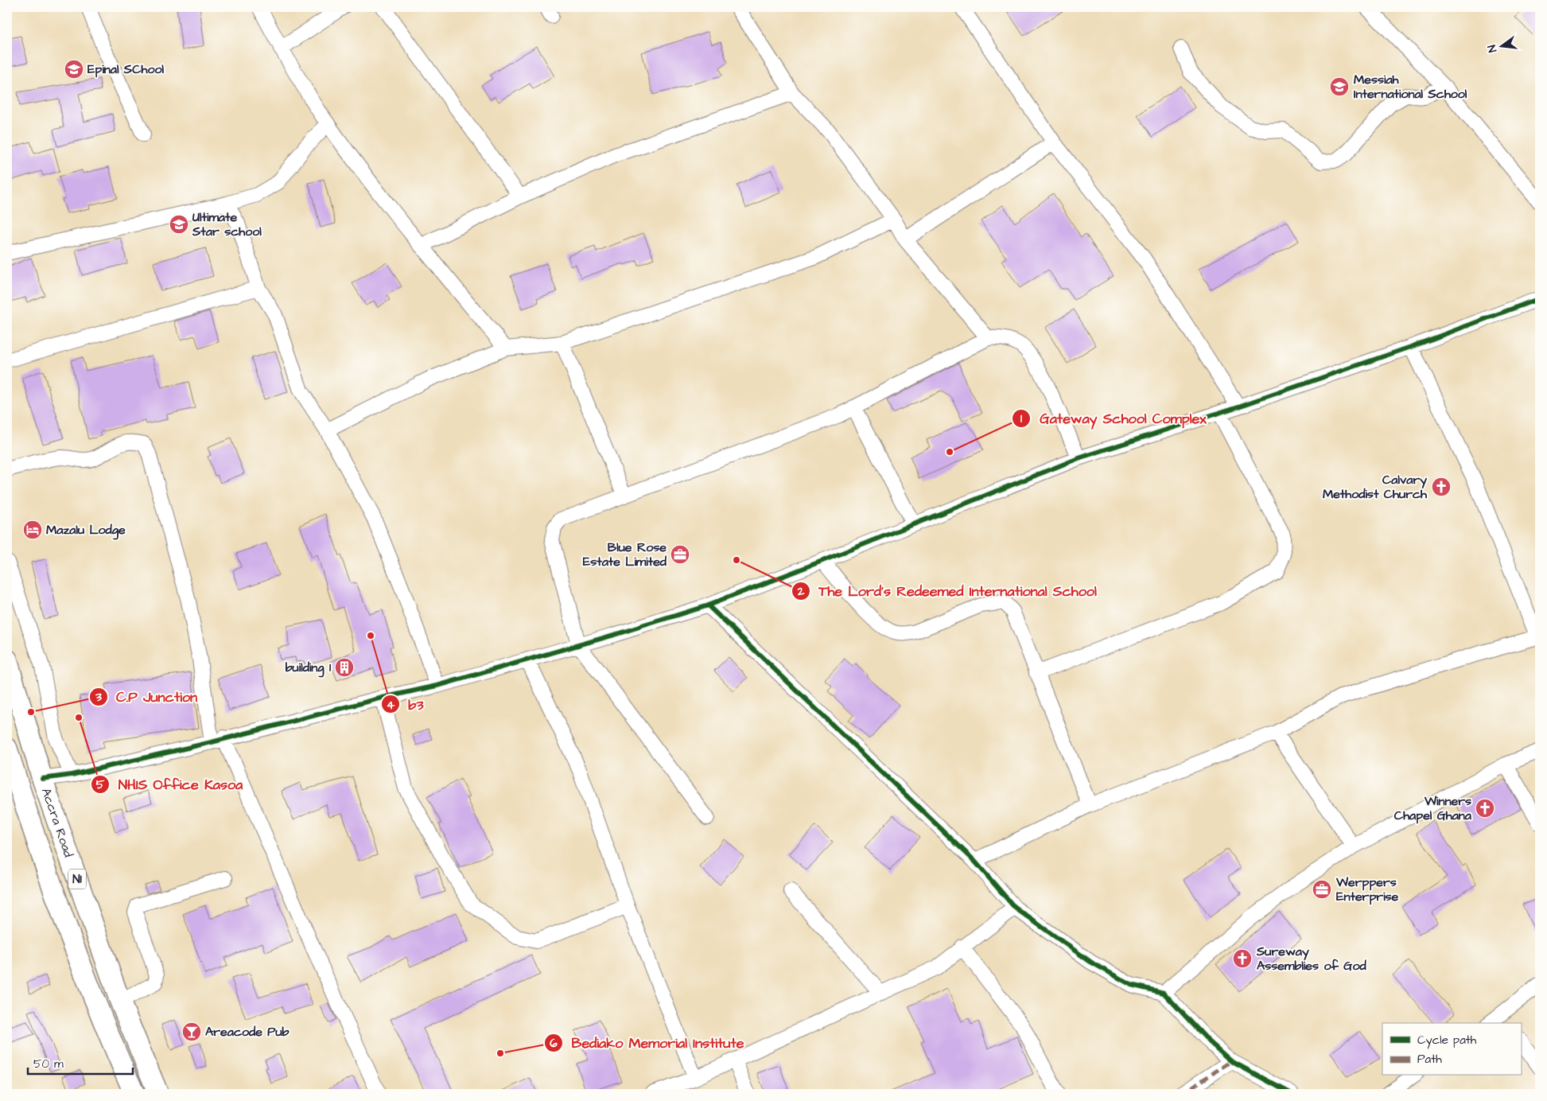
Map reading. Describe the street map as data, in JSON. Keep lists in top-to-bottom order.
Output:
{
  "streets": {
    "highway": ["Accra Road", "N1"]
  },
  "places": {
    "school or university": ["Epinal SChool", "Messiah International School", "Ultimate Star school"],
    "other": [
      "Gateway School Complex",
      "The Lord's Redeemed International School",
      "b3",
      "C.P Junction",
      "NHIS Office Kasoa",
      "Bediako Memorial Institute"
    ],
    "church": ["Calvary Methodist Church", "Winners Chapel Ghana", "Sureway Assemblies of God"],
    "hotel": ["Mazalu Lodge"],
    "office": ["Blue Rose Estate Limited", "Werppers Enterprise"],
    "building": ["building 1"],
    "bar": ["Areacode Pub"]
  },
  "legend": ["Cycle path", "Path"],
  "scale_bar": "50 m",
  "north": "left"
}
